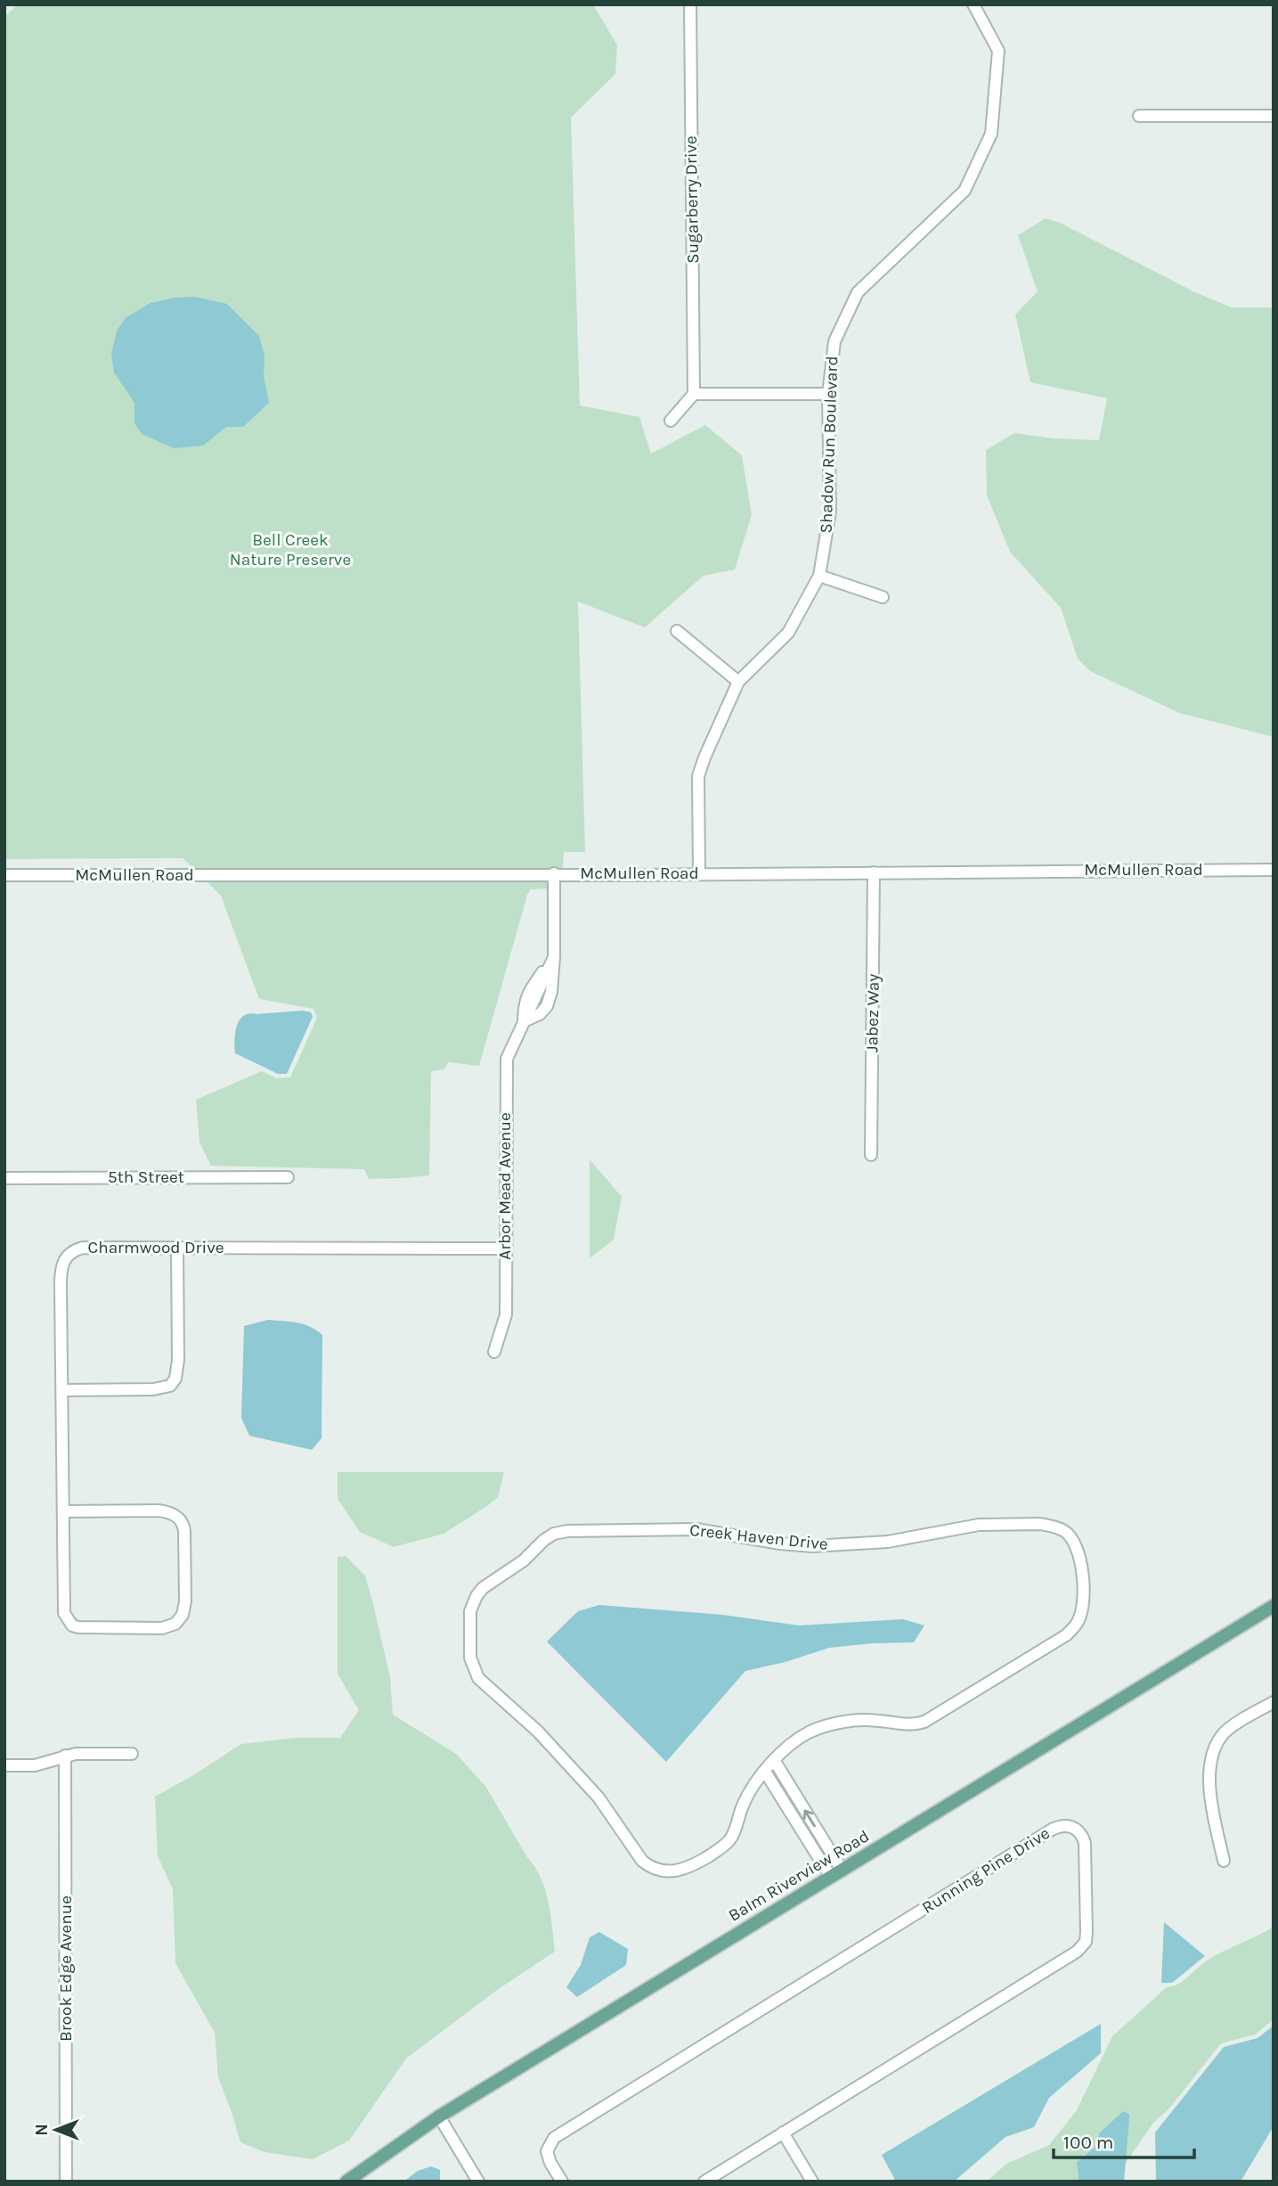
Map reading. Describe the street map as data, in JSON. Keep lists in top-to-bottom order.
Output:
{
  "streets": {
    "main road": ["Balm Riverview Road"],
    "street": [
      "Sugarberry Drive",
      "Shadow Run Boulevard",
      "McMullen Road",
      "Jabez Way",
      "5th Street",
      "Arbor Mead Avenue",
      "Charmwood Drive",
      "Creek Haven Drive",
      "Running Pine Drive",
      "Brook Edge Avenue"
    ]
  },
  "crossings": [
    ["Shadow Run Boulevard", "McMullen Road"],
    ["McMullen Road", "Jabez Way"],
    ["McMullen Road", "Arbor Mead Avenue"],
    ["Arbor Mead Avenue", "Charmwood Drive"]
  ],
  "parks": ["Bell Creek Nature Preserve"],
  "scale_bar": "100 m",
  "north": "left"
}
